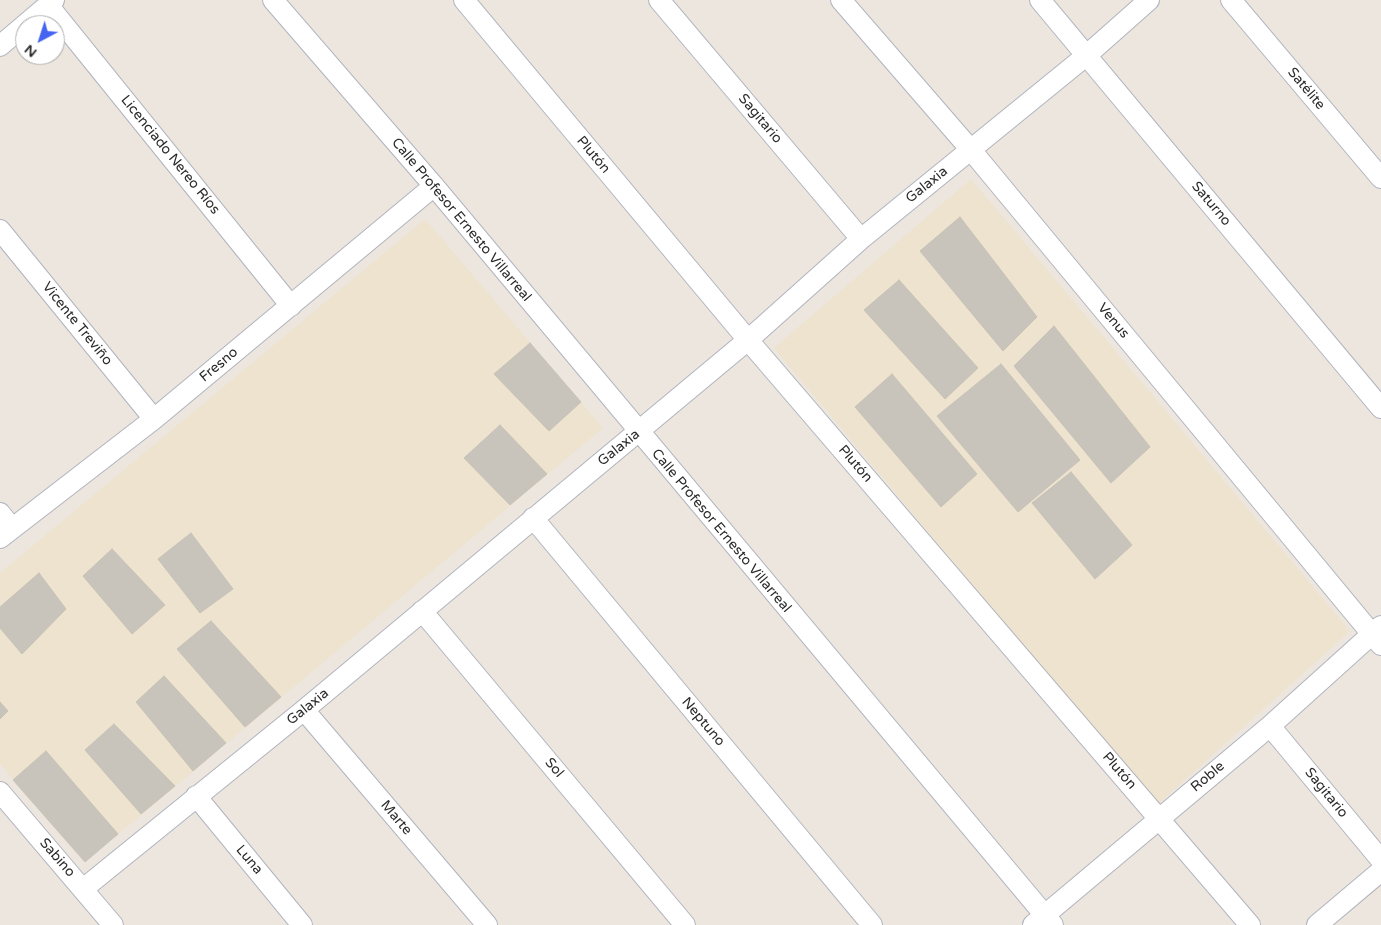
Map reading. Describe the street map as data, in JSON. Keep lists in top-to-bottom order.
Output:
{
  "streets": {
    "street": [
      "Satélite",
      "Sagitario",
      "Licenciado Nereo Ríos",
      "Plutón",
      "Galaxia",
      "Saturno",
      "Calle Profesor Ernesto Villarreal",
      "Venus",
      "Vicente Treviño",
      "Fresno",
      "Neptuno",
      "Sol",
      "Roble",
      "Marte",
      "Sabino",
      "Luna"
    ]
  },
  "crossings": [
    ["Sagitario", "Galaxia"],
    ["Sagitario", "Roble"],
    ["Licenciado Nereo Ríos", "Fresno"],
    ["Plutón", "Galaxia"],
    ["Plutón", "Roble"],
    ["Galaxia", "Saturno"],
    ["Galaxia", "Calle Profesor Ernesto Villarreal"],
    ["Galaxia", "Venus"],
    ["Galaxia", "Neptuno"],
    ["Galaxia", "Sol"],
    ["Galaxia", "Marte"],
    ["Galaxia", "Sabino"],
    ["Galaxia", "Luna"],
    ["Calle Profesor Ernesto Villarreal", "Fresno"],
    ["Calle Profesor Ernesto Villarreal", "Roble"],
    ["Venus", "Roble"],
    ["Vicente Treviño", "Fresno"]
  ],
  "north": "bottom left"
}
